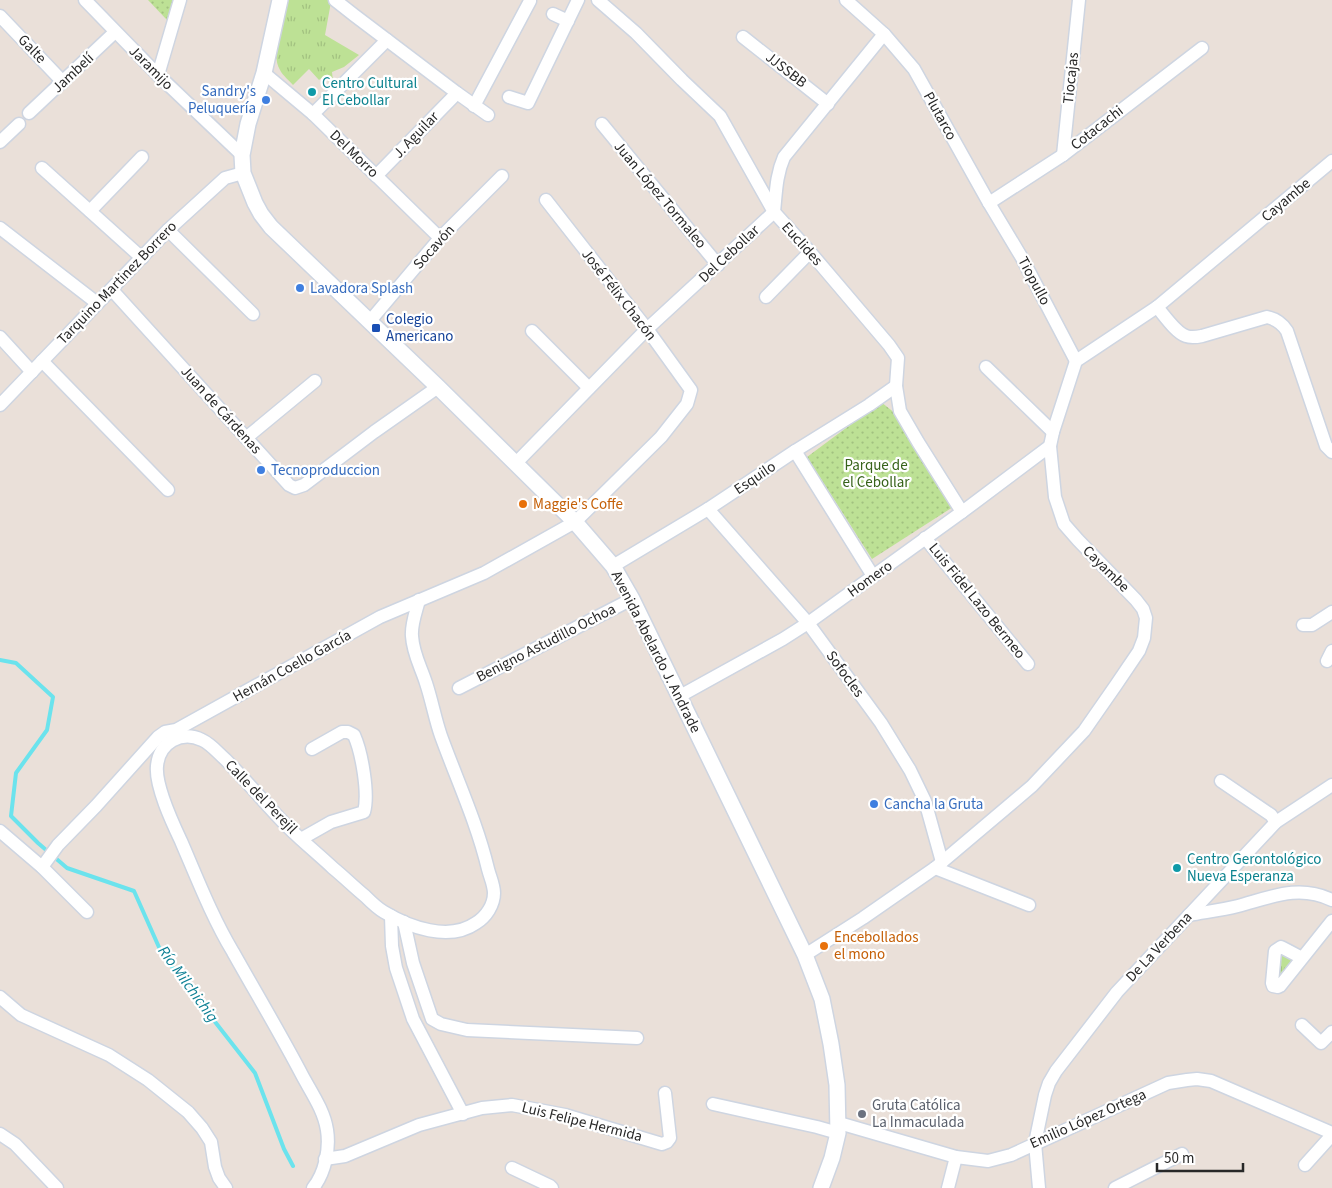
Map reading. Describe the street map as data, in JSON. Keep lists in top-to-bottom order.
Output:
{
  "streets": {
    "street": [
      "Galte",
      "Jaramijo",
      "JJSSBB",
      "Jambelí",
      "Tiocajas",
      "Plutarco",
      "Cotacachi",
      "J. Aguilar",
      "Del Morro",
      "Juan López Tormaleo",
      "Cayambe",
      "Euclides",
      "Socavón",
      "Del Cebollar",
      "Tiopullo",
      "Tarquino Martinez Borrero",
      "José Félix Chacón",
      "Juan de Cárdenas",
      "Esquilo",
      "Homero",
      "Luis Fidel Lazo Bermeo",
      "Benigno Astudillo Ochoa",
      "Avenida Abelardo J. Andrade",
      "Hernán Coello García",
      "Sofocles",
      "Calle del Perejil",
      "De La Verbena",
      "Emilio López Ortega",
      "Luis Felipe Hermida"
    ]
  },
  "crossings": [
    ["Galte", "Jambelí"],
    ["Jaramijo", "Jambelí"],
    ["Jaramijo", "Avenida Abelardo J. Andrade"],
    ["Tiocajas", "Cotacachi"],
    ["Plutarco", "Cotacachi"],
    ["Plutarco", "Tiopullo"],
    ["Cotacachi", "Tiopullo"],
    ["J. Aguilar", "Del Morro"],
    ["Del Morro", "Socavón"],
    ["Del Morro", "Avenida Abelardo J. Andrade"],
    ["Juan López Tormaleo", "Del Cebollar"],
    ["Cayambe", "Tiopullo"],
    ["Cayambe", "Homero"],
    ["Cayambe", "Avenida Abelardo J. Andrade"],
    ["Cayambe", "Sofocles"],
    ["Euclides", "Del Cebollar"],
    ["Euclides", "Esquilo"],
    ["Euclides", "Homero"],
    ["Socavón", "Avenida Abelardo J. Andrade"],
    ["Del Cebollar", "José Félix Chacón"],
    ["Del Cebollar", "Avenida Abelardo J. Andrade"],
    ["Tarquino Martinez Borrero", "Juan de Cárdenas"],
    ["Tarquino Martinez Borrero", "Avenida Abelardo J. Andrade"],
    ["José Félix Chacón", "Hernán Coello García"],
    ["Juan de Cárdenas", "Avenida Abelardo J. Andrade"],
    ["Esquilo", "Avenida Abelardo J. Andrade"],
    ["Esquilo", "Sofocles"],
    ["Homero", "Luis Fidel Lazo Bermeo"],
    ["Homero", "Avenida Abelardo J. Andrade"],
    ["Homero", "Sofocles"],
    ["Benigno Astudillo Ochoa", "Avenida Abelardo J. Andrade"],
    ["Avenida Abelardo J. Andrade", "Hernán Coello García"],
    ["Avenida Abelardo J. Andrade", "Emilio López Ortega"],
    ["Hernán Coello García", "Calle del Perejil"],
    ["De La Verbena", "Emilio López Ortega"]
  ],
  "water": ["Río Milchichig"],
  "parks": ["Parque de el Cebollar"],
  "places": {
    "other": [
      "Centro Cultural El Cebollar",
      "Sandry's Peluquería",
      "Lavadora Splash",
      "Tecnoproduccion",
      "Maggie's Coffe",
      "Cancha la Gruta",
      "Centro Gerontológico Nueva Esperanza",
      "Encebollados el mono",
      "Gruta Católica La Inmaculada"
    ],
    "transit": ["Colegio Americano"]
  },
  "scale_bar": "50 m"
}
